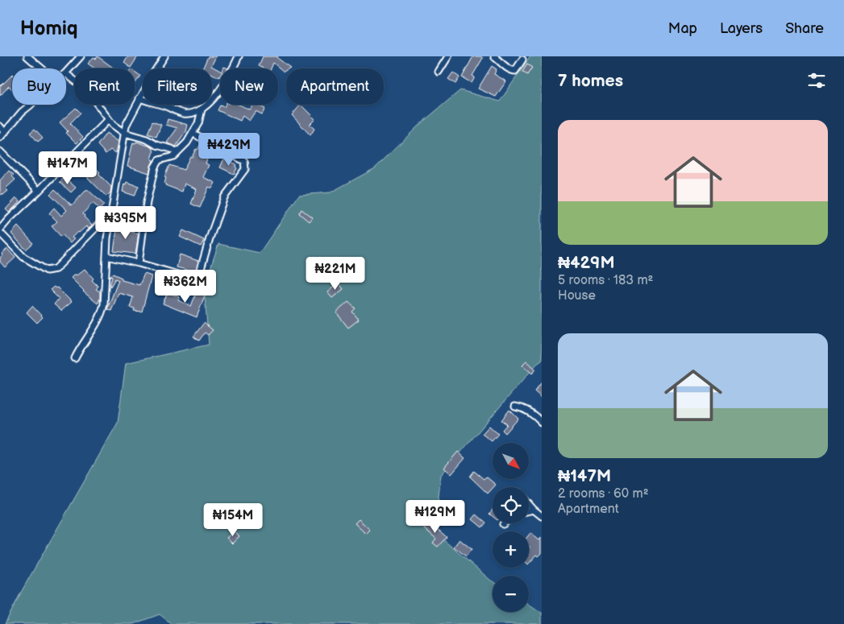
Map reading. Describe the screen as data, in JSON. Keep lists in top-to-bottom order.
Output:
{
  "north": "bottom right",
  "page": {
    "header": "Homiq",
    "nav": ["Map", "Layers", "Share"],
    "heading": "7 homes",
    "chip": [
      "Buy",
      "Rent",
      "Filters",
      "New",
      "Apartment"
    ],
    "list": [
      {
        "name": "₦429M",
        "note": "5 rooms · 183 m² · House"
      },
      {
        "name": "₦147M",
        "note": "2 rooms · 60 m² · Apartment"
      }
    ],
    "price": [
      "₦429M",
      "₦147M",
      "₦395M",
      "₦221M",
      "₦362M",
      "₦129M",
      "₦154M"
    ],
    "map_buttons": ["+", "−"]
  }
}
